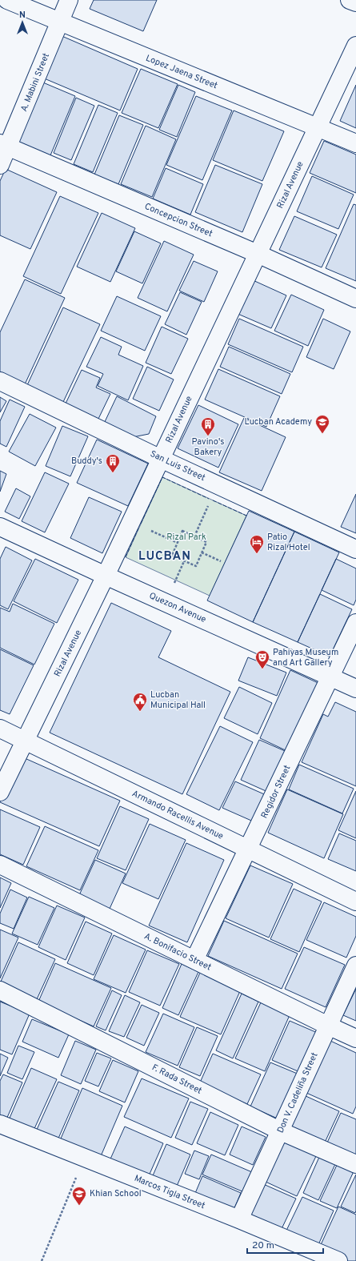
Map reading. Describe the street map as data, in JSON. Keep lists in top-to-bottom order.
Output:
{
  "streets": {
    "street": [
      "Lopez Jaena Street",
      "A. Mabini Street",
      "Rizal Avenue",
      "Concepcion Street",
      "San Luis Street",
      "Quezon Avenue",
      "Regidor Street",
      "Armando Racellis Avenue",
      "A. Bonifacio Street",
      "F. Rada Street",
      "Don V. Cadeliña Street",
      "Marcos Tigla Street"
    ]
  },
  "crossings": [
    ["Lopez Jaena Street", "A. Mabini Street"],
    ["Lopez Jaena Street", "Rizal Avenue"],
    ["A. Mabini Street", "Concepcion Street"],
    ["Rizal Avenue", "Concepcion Street"],
    ["Rizal Avenue", "San Luis Street"],
    ["Rizal Avenue", "Quezon Avenue"],
    ["Rizal Avenue", "Armando Racellis Avenue"],
    ["Quezon Avenue", "Regidor Street"],
    ["Regidor Street", "Armando Racellis Avenue"],
    ["Regidor Street", "A. Bonifacio Street"],
    ["A. Bonifacio Street", "Don V. Cadeliña Street"],
    ["F. Rada Street", "Don V. Cadeliña Street"],
    ["Don V. Cadeliña Street", "Marcos Tigla Street"]
  ],
  "districts": ["LUCBAN"],
  "parks": ["Rizal Park"],
  "places": {
    "school or university": ["Lucban Academy", "Khian School"],
    "building": ["Pavino's Bakery", "Buddy's"],
    "hotel": ["Patio Rizal Hotel"],
    "theatre": ["Pahiyas Museum and Art Gallery"],
    "public building": ["Lucban Municipal Hall"]
  },
  "scale_bar": "20 m",
  "north": "top"
}
